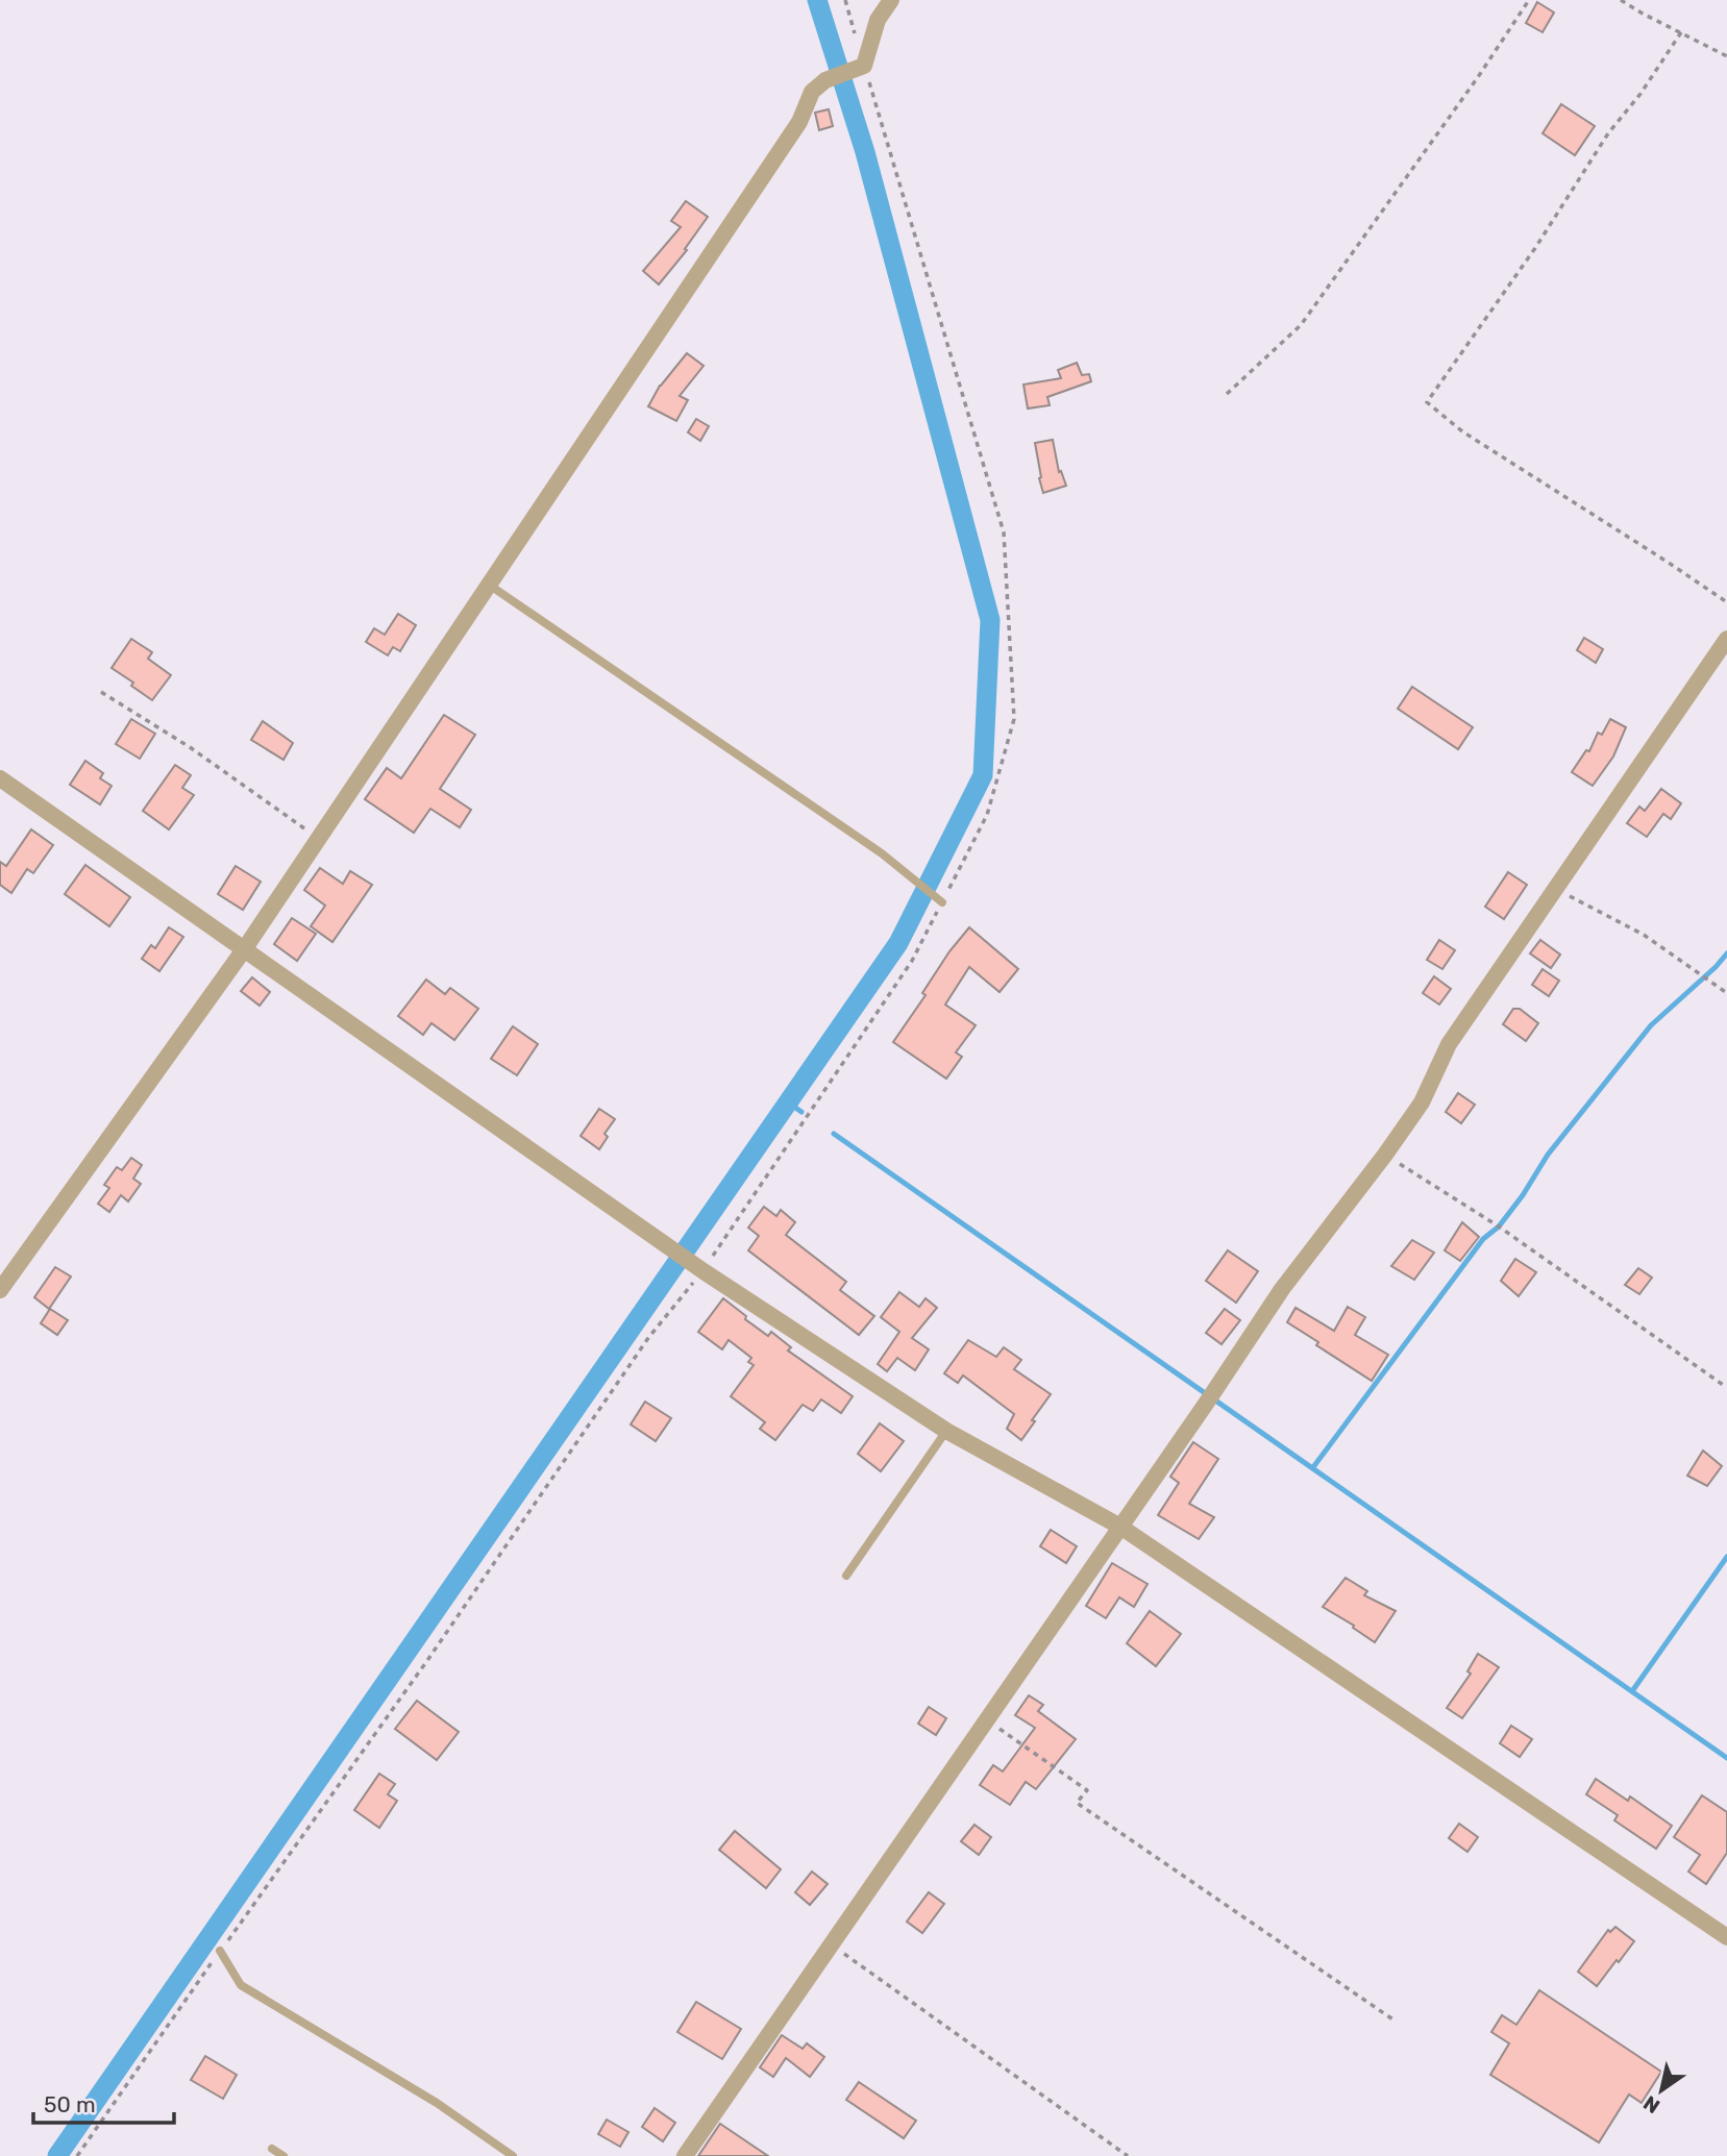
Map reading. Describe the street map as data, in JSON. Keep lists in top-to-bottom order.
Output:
{
  "scale_bar": "50 m",
  "north": "bottom left"
}
